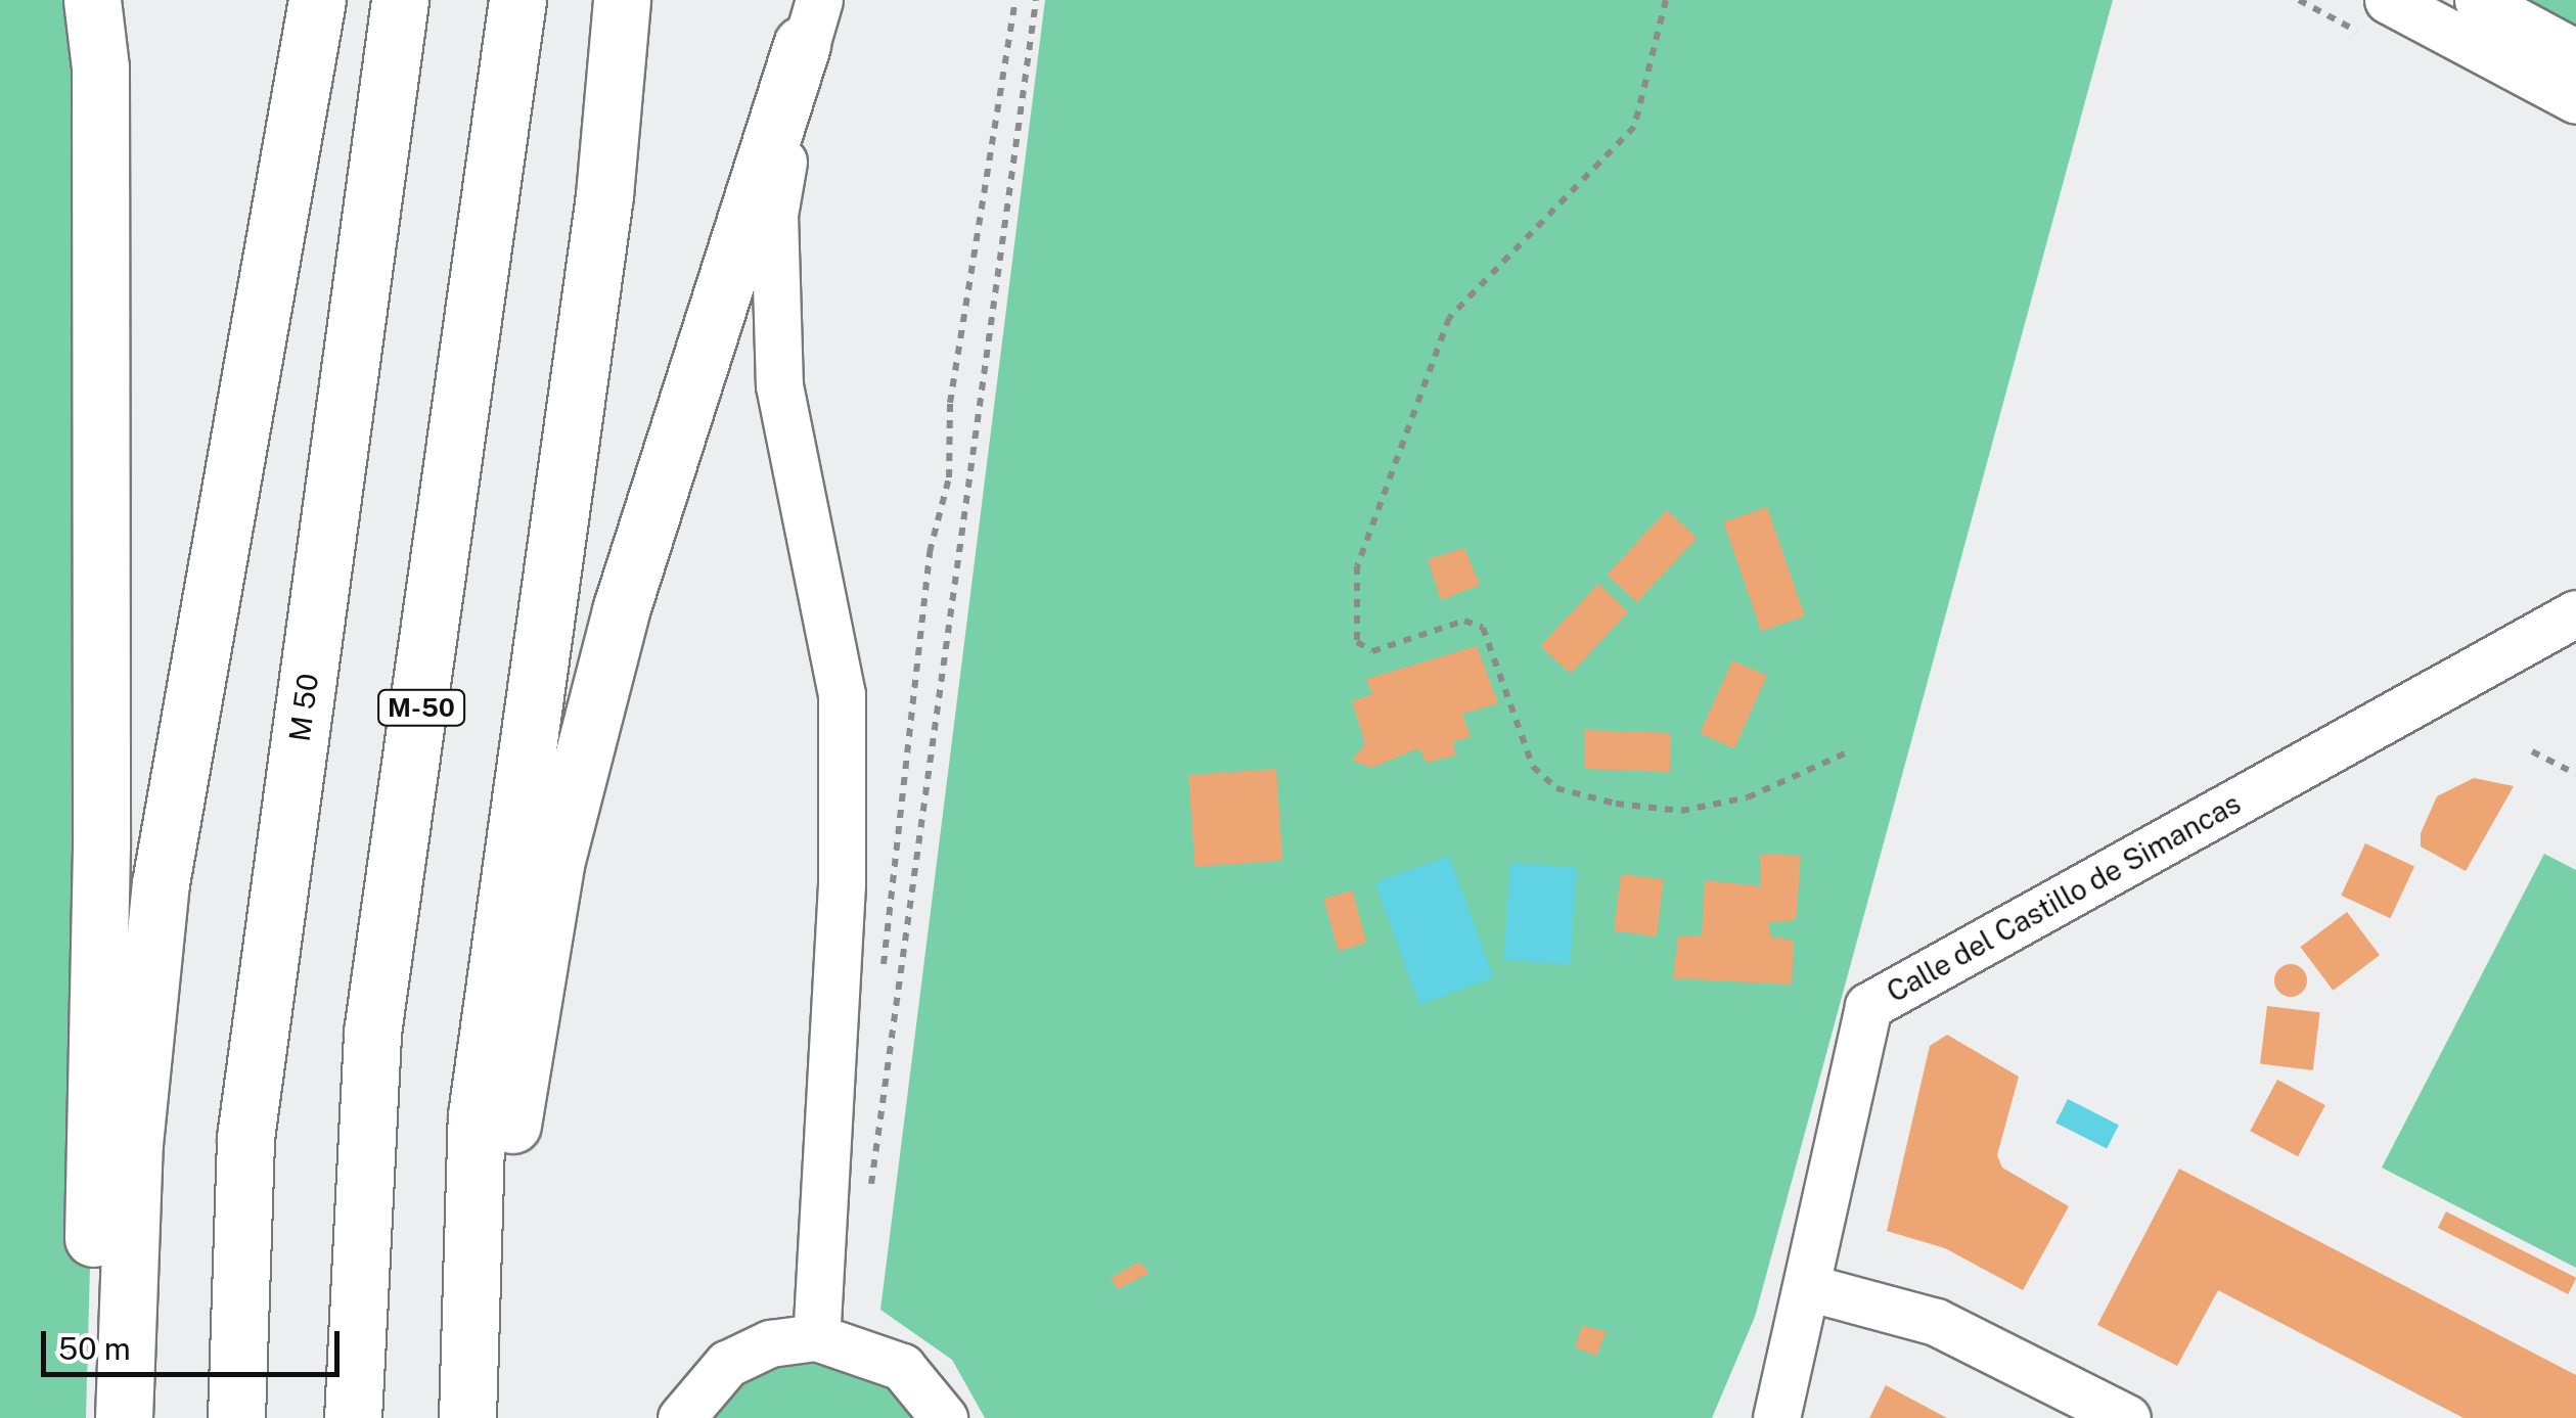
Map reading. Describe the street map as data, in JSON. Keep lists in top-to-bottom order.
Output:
{
  "streets": {
    "highway": ["M 50", "M-50"],
    "street": ["Calle del Castillo de Simancas"]
  },
  "scale_bar": "50 m"
}
